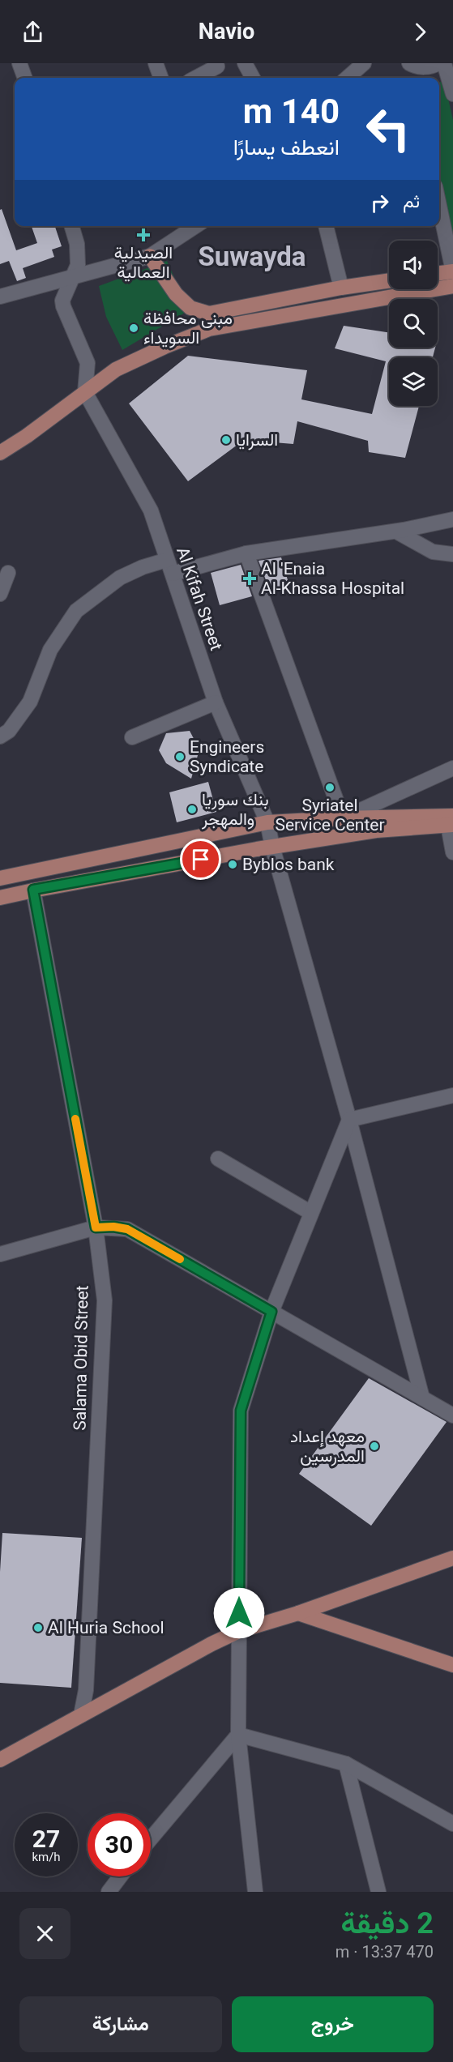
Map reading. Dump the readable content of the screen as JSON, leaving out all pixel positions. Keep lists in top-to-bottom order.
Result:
{
  "streets": {
    "street": ["Al Kifah Street", "Salama Obid Street"]
  },
  "districts": ["Suwayda"],
  "places": {
    "health": ["الصيدلية العمالية", "Al 'Enaia Al-Khassa Hospital"],
    "other": [
      "مبنى محافظة السويداء",
      "السرايا",
      "Engineers Syndicate",
      "Syriatel Service Center",
      "بنك سوريا والمهجر",
      "Byblos bank",
      "معهد إعداد المدرسين",
      "Al Huria School"
    ]
  },
  "page": {
    "header": "Navio",
    "turn": ["140 m", "انعطف يسارًا"],
    "then": "ثم",
    "speed": "27 km/h",
    "limit": "30",
    "heading": ["2 دقيقة", "470 m · 13:37"],
    "buttons": ["خروج", "مشاركة"]
  }
}
